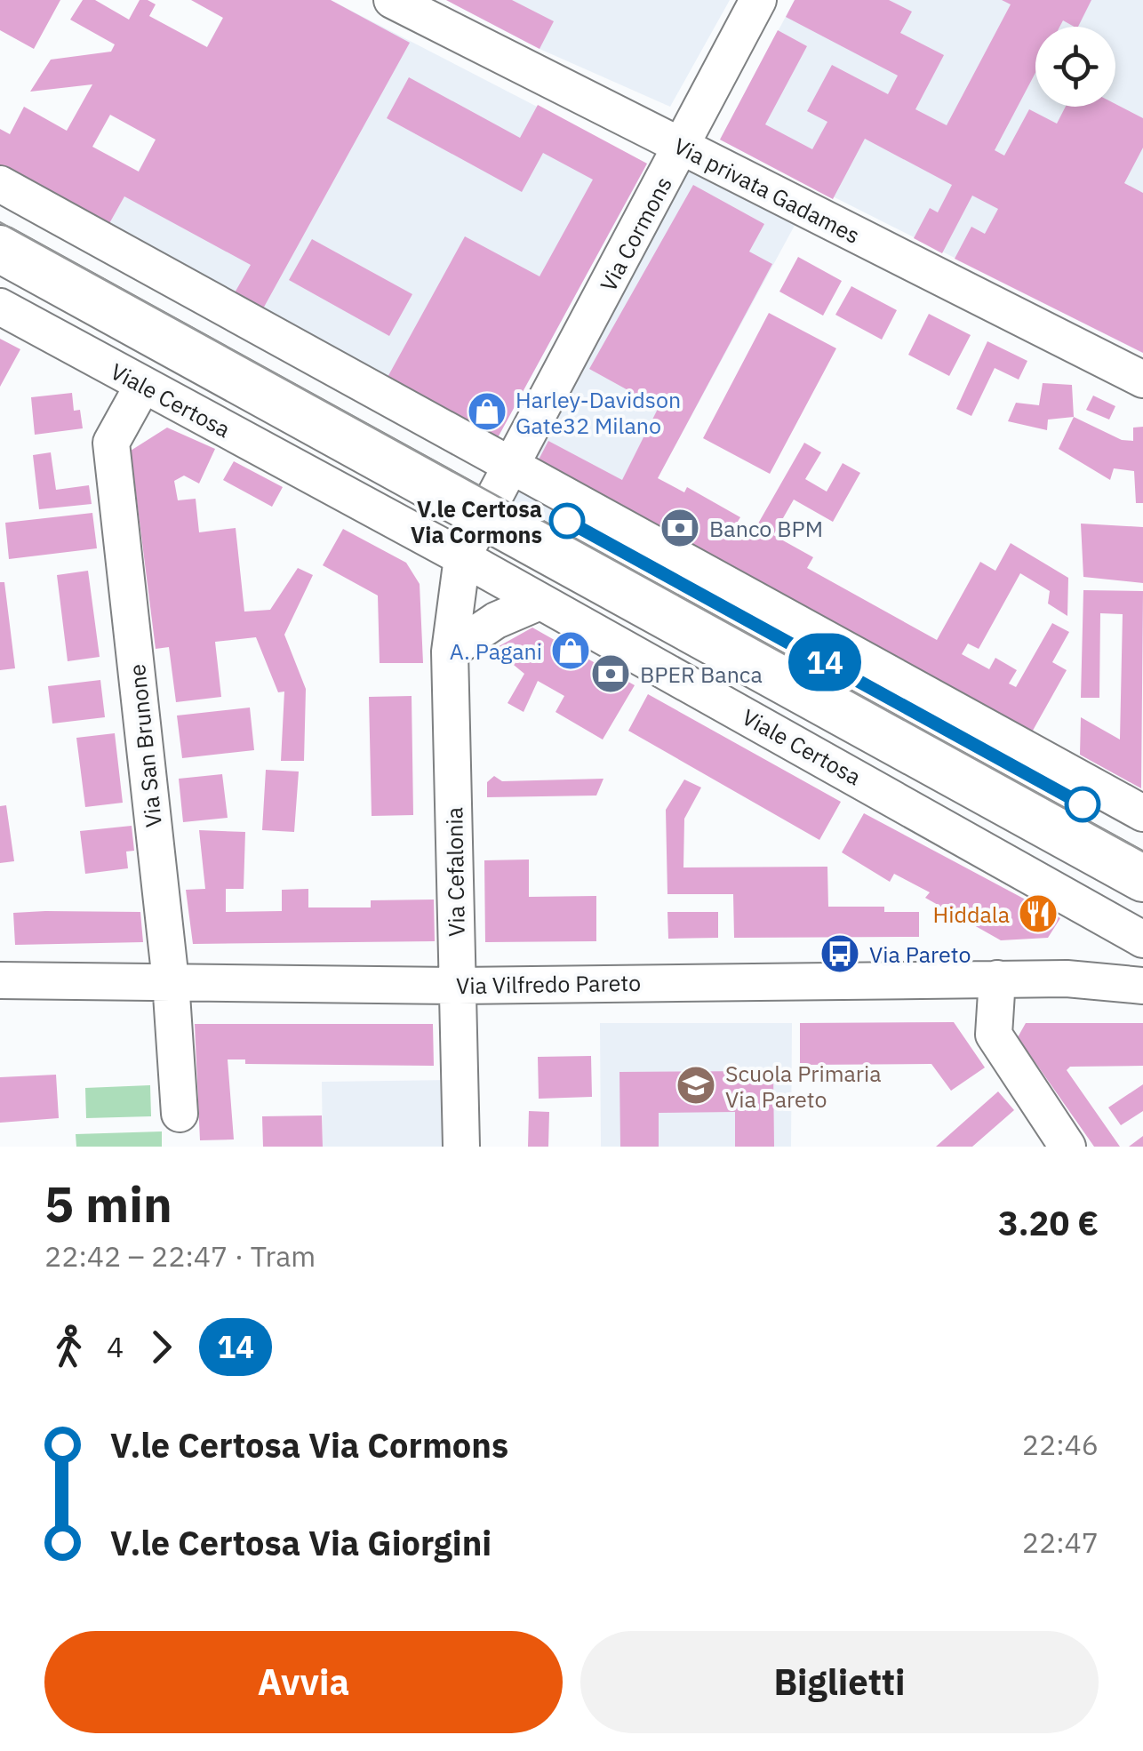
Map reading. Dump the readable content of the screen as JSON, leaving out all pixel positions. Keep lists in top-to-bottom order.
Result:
{
  "streets": {
    "street": [
      "Via privata Gadames",
      "Via Cormons",
      "Viale Certosa",
      "Via San Brunone",
      "Via Cefalonia",
      "Via Vilfredo Pareto"
    ]
  },
  "crossings": [
    ["Via privata Gadames", "Via Cormons"],
    ["Viale Certosa", "Via San Brunone"],
    ["Viale Certosa", "Via Cefalonia"],
    ["Viale Certosa", "Via Vilfredo Pareto"],
    ["Via San Brunone", "Via Vilfredo Pareto"],
    ["Via Cefalonia", "Via Vilfredo Pareto"]
  ],
  "places": {
    "shop": ["Harley-Davidson Gate32 Milano", "A. Pagani"],
    "other": ["V.le Certosa Via Cormons"],
    "bank": ["Banco BPM", "BPER Banca"],
    "restaurant": ["Hiddala"],
    "bus stop": ["Via Pareto"],
    "school or university": ["Scuola Primaria Via Pareto"]
  },
  "lines": ["tram line 14"],
  "page": {
    "on_map": "14",
    "heading": ["5 min", "22:42 – 22:47 · Tram", "3.20 €"],
    "legs": ["4", "14"],
    "list": [
      {
        "name": "V.le Certosa Via Cormons",
        "value": "22:46"
      },
      {
        "name": "V.le Certosa Via Giorgini",
        "value": "22:47"
      }
    ],
    "buttons": ["Avvia", "Biglietti"]
  }
}
